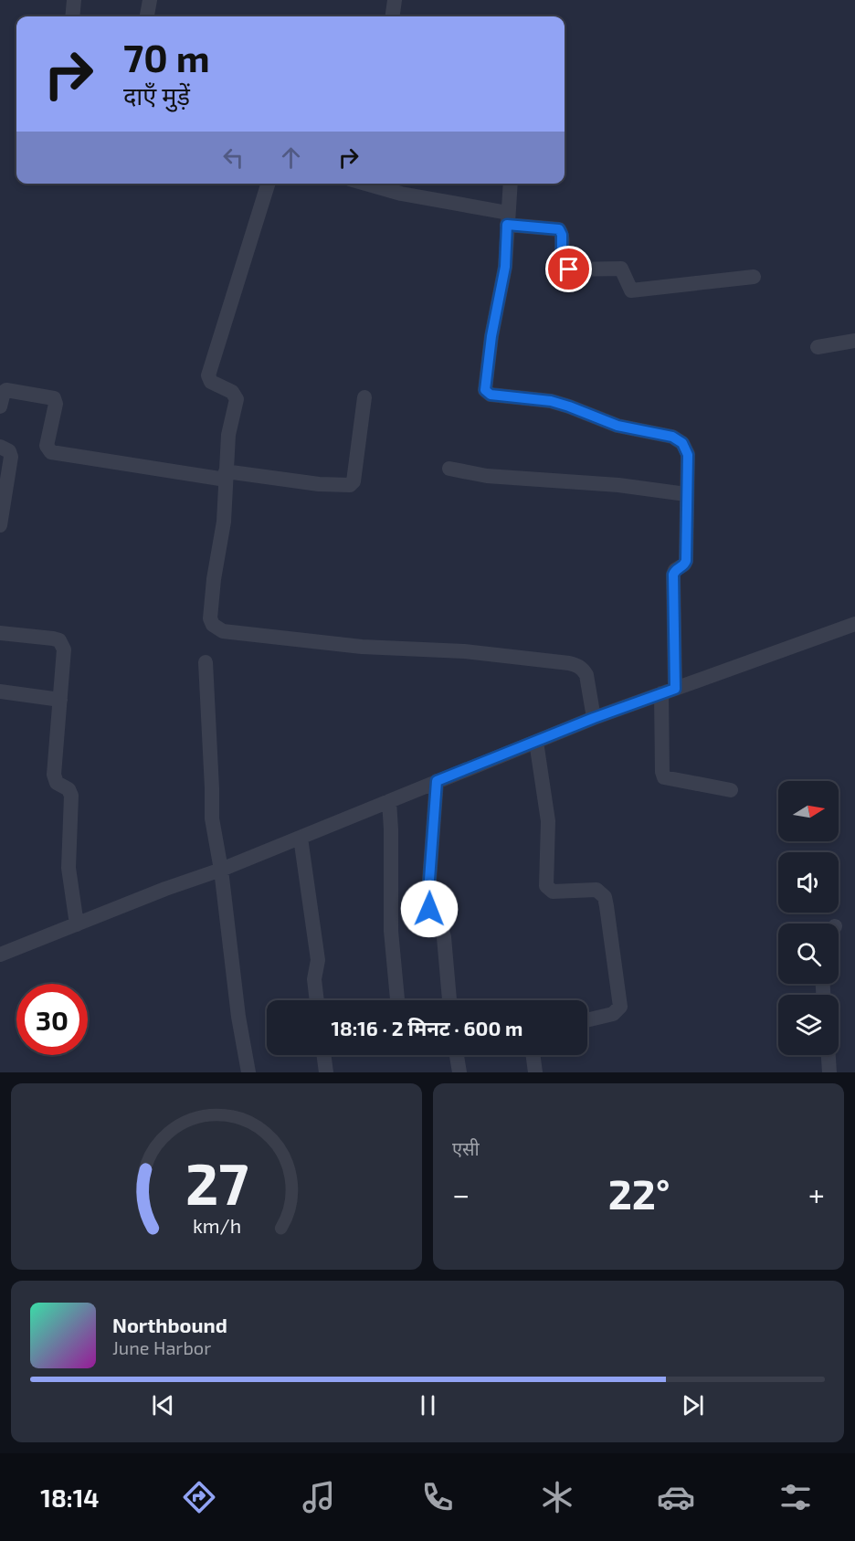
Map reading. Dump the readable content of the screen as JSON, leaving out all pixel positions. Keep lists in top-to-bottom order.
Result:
{
  "north": "right",
  "page": {
    "turn": ["70 m", "दाएँ मुड़ें"],
    "limit": "30",
    "trip": "18:16 · 2 मिनट · 600 m",
    "tile": "एसी",
    "heat": ["−", "22°", "+"],
    "song": ["Northbound", "June Harbor"],
    "tabs": "18:14",
    "gauge": ["27", "km/h"]
  }
}
